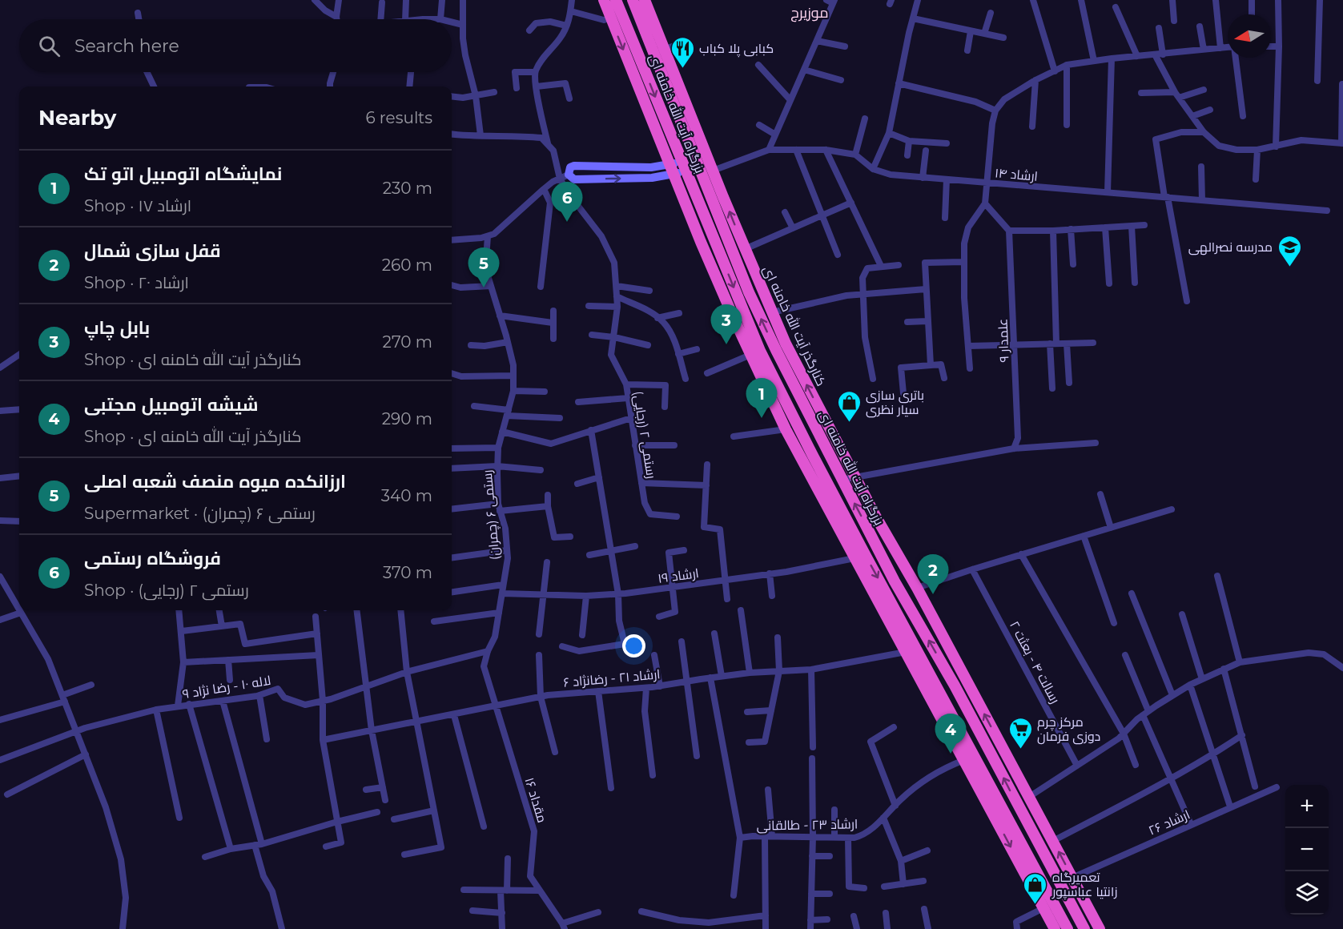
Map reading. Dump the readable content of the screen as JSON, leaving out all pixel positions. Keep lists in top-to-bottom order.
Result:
{
  "streets": {
    "highway": ["بزرگراه آیت الله خامنه ای", "کنارگذر آیت الله خامنه ای"],
    "street": [
      "ارشاد ۱۴",
      "علمدار ۹",
      "رستمی ۲ (رجایی)",
      "رستمی ۶ (چمران)",
      "ارشاد ۱۹",
      "رسالت ۴ - بعثت ۲",
      "ارشاد ۲۱ - رضانژاد ۶",
      "لاله ۱۰ - رضا نژاد ۹",
      "مقداد ۱۶",
      "ارشاد ۲۶",
      "ارشاد ۲۳ - طالقانی"
    ]
  },
  "crossings": [
    ["بزرگراه آیت الله خامنه ای", "کنارگذر آیت الله خامنه ای"],
    ["بزرگراه آیت الله خامنه ای", "ارشاد ۲۱ - رضانژاد ۶"],
    ["کنارگذر آیت الله خامنه ای", "ارشاد ۲۶"],
    ["رستمی ۶ (چمران)", "ارشاد ۱۹"],
    ["رستمی ۶ (چمران)", "ارشاد ۲۱ - رضانژاد ۶"],
    ["رستمی ۶ (چمران)", "لاله ۱۰ - رضا نژاد ۹"],
    ["رستمی ۶ (چمران)", "مقداد ۱۶"],
    ["ارشاد ۲۱ - رضانژاد ۶", "مقداد ۱۶"]
  ],
  "districts": ["موزیرج"],
  "places": {
    "restaurant": ["کبابی پلا کباب"],
    "school or university": ["مدرسه نصرالهی"],
    "shop": ["باتری سازی سیار نظری", "تعمیرگاه زانتیا عباسپور"],
    "supermarket": ["مرکز چرم دوزی فرمان"]
  },
  "north": "left",
  "page": {
    "search": "Search here",
    "heading": ["Nearby", "6 results"],
    "list": [
      {
        "mark": "1",
        "name": "نمایشگاه اتومبیل اتو تک",
        "note": "Shop · ارشاد ۱۷",
        "value": "230 m"
      },
      {
        "mark": "2",
        "name": "قفل سازی شمال",
        "note": "Shop · ارشاد ۲۰",
        "value": "260 m"
      },
      {
        "mark": "3",
        "name": "بابل چاپ",
        "note": "Shop · کنارگذر آیت الله خامنه ای",
        "value": "270 m"
      },
      {
        "mark": "4",
        "name": "شیشه اتومبیل مجتبی",
        "note": "Shop · کنارگذر آیت الله خامنه ای",
        "value": "290 m"
      },
      {
        "mark": "5",
        "name": "ارزانکده میوه منصف شعبه اصلی",
        "note": "Supermarket · رستمی ۶ (چمران)",
        "value": "340 m"
      },
      {
        "mark": "6",
        "name": "فروشگاه رستمی",
        "note": "Shop · رستمی ۲ (رجایی)",
        "value": "370 m"
      }
    ],
    "pins": [
      "6",
      "5",
      "3",
      "1",
      "2",
      "4"
    ],
    "map_buttons": ["+", "−"]
  }
}
